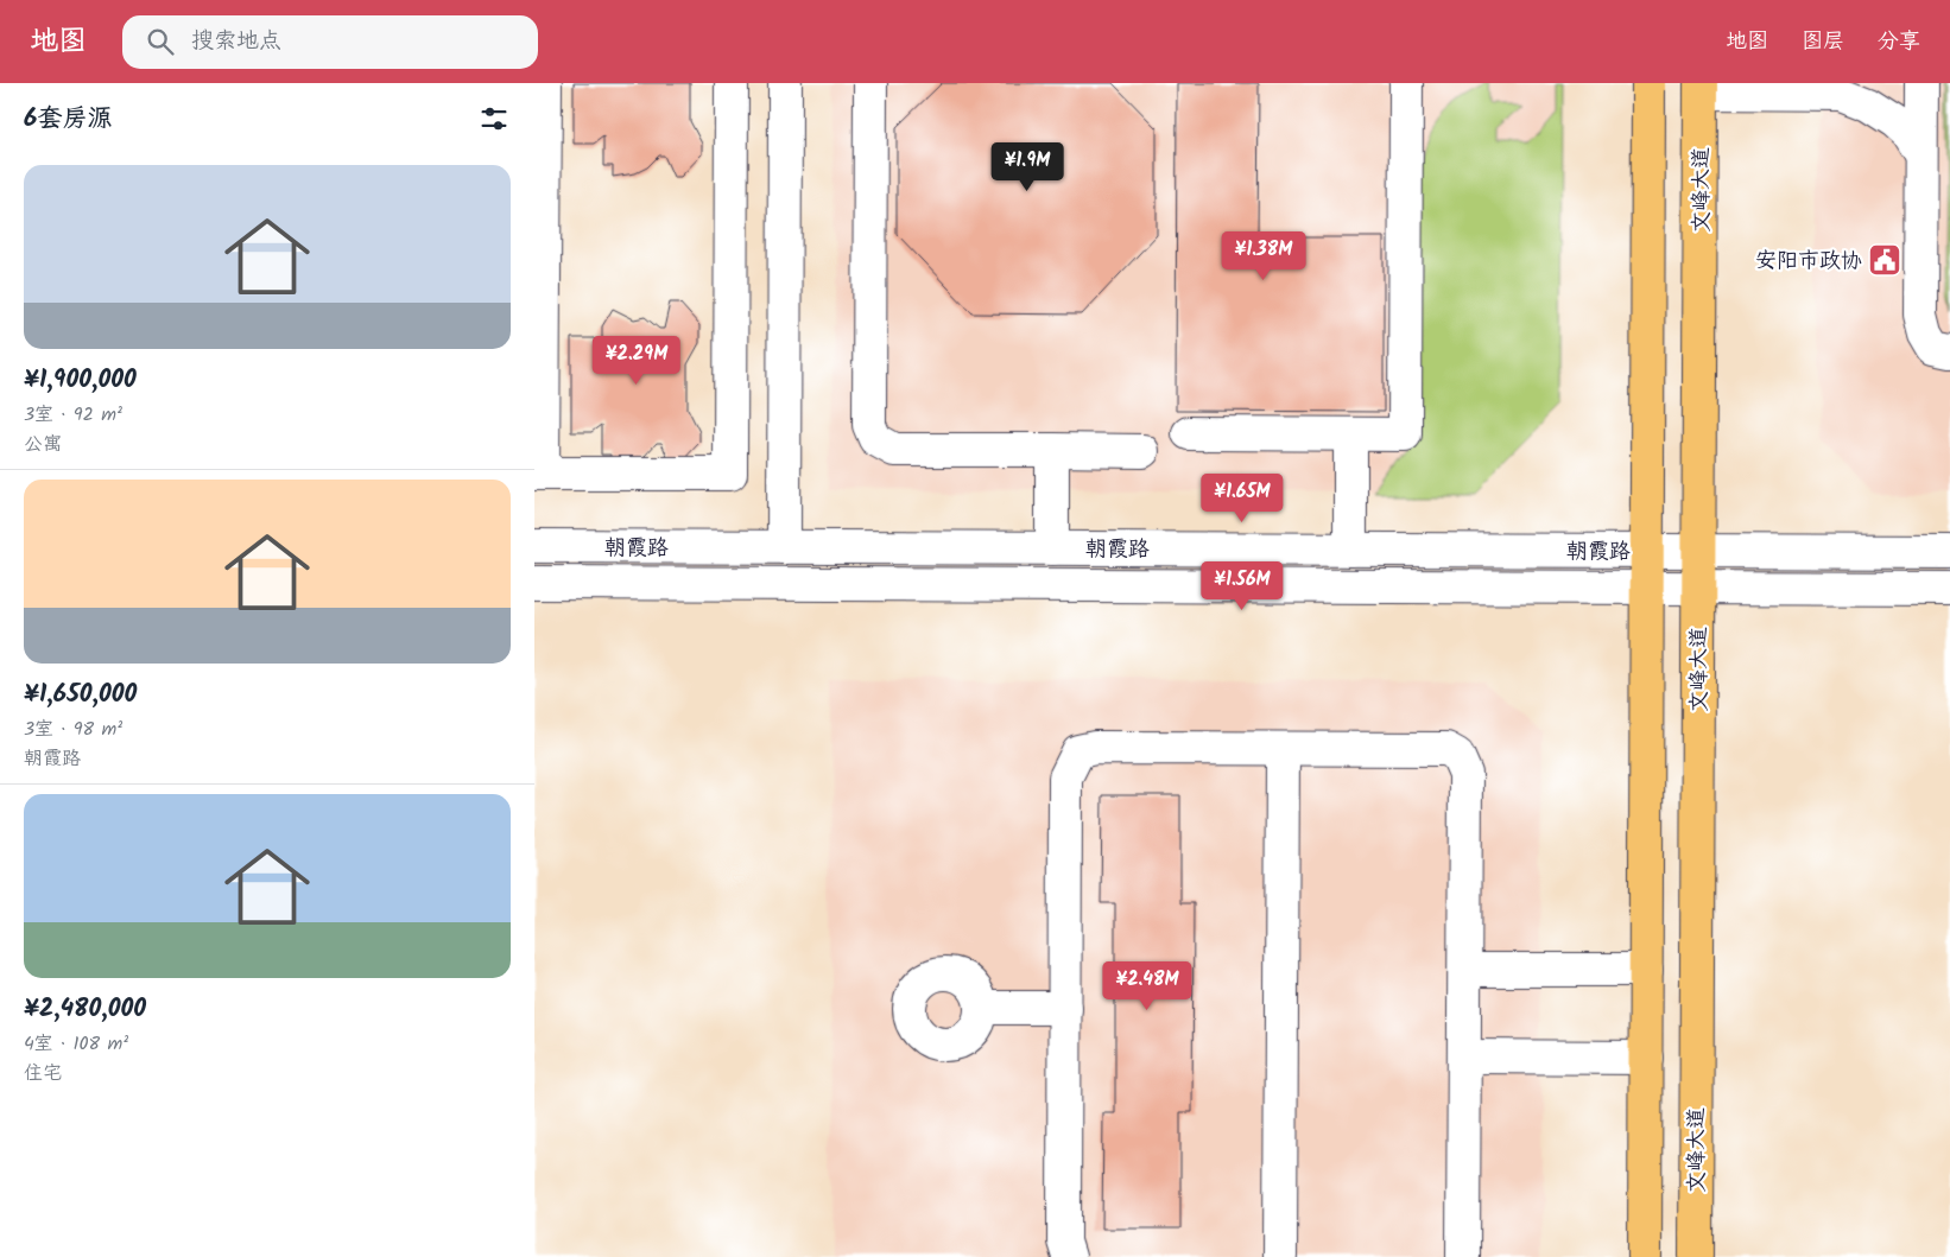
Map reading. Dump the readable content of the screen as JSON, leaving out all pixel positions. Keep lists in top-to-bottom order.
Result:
{
  "streets": {
    "main road": ["文峰大道"],
    "street": ["朝霞路"]
  },
  "crossings": [
    ["文峰大道", "朝霞路"]
  ],
  "places": {
    "public building": ["安阳市政协"]
  },
  "page": {
    "header": "地图",
    "search": "搜索地点",
    "nav": ["地图", "图层", "分享"],
    "heading": "6套房源",
    "price": [
      "¥1.9M",
      "¥1.38M",
      "¥2.29M",
      "¥1.65M",
      "¥1.56M",
      "¥2.48M"
    ],
    "list": [
      {
        "name": "¥1,900,000",
        "note": "3室 · 92 m² · 公寓"
      },
      {
        "name": "¥1,650,000",
        "note": "3室 · 98 m² · 朝霞路"
      },
      {
        "name": "¥2,480,000",
        "note": "4室 · 108 m² · 住宅"
      }
    ]
  }
}
